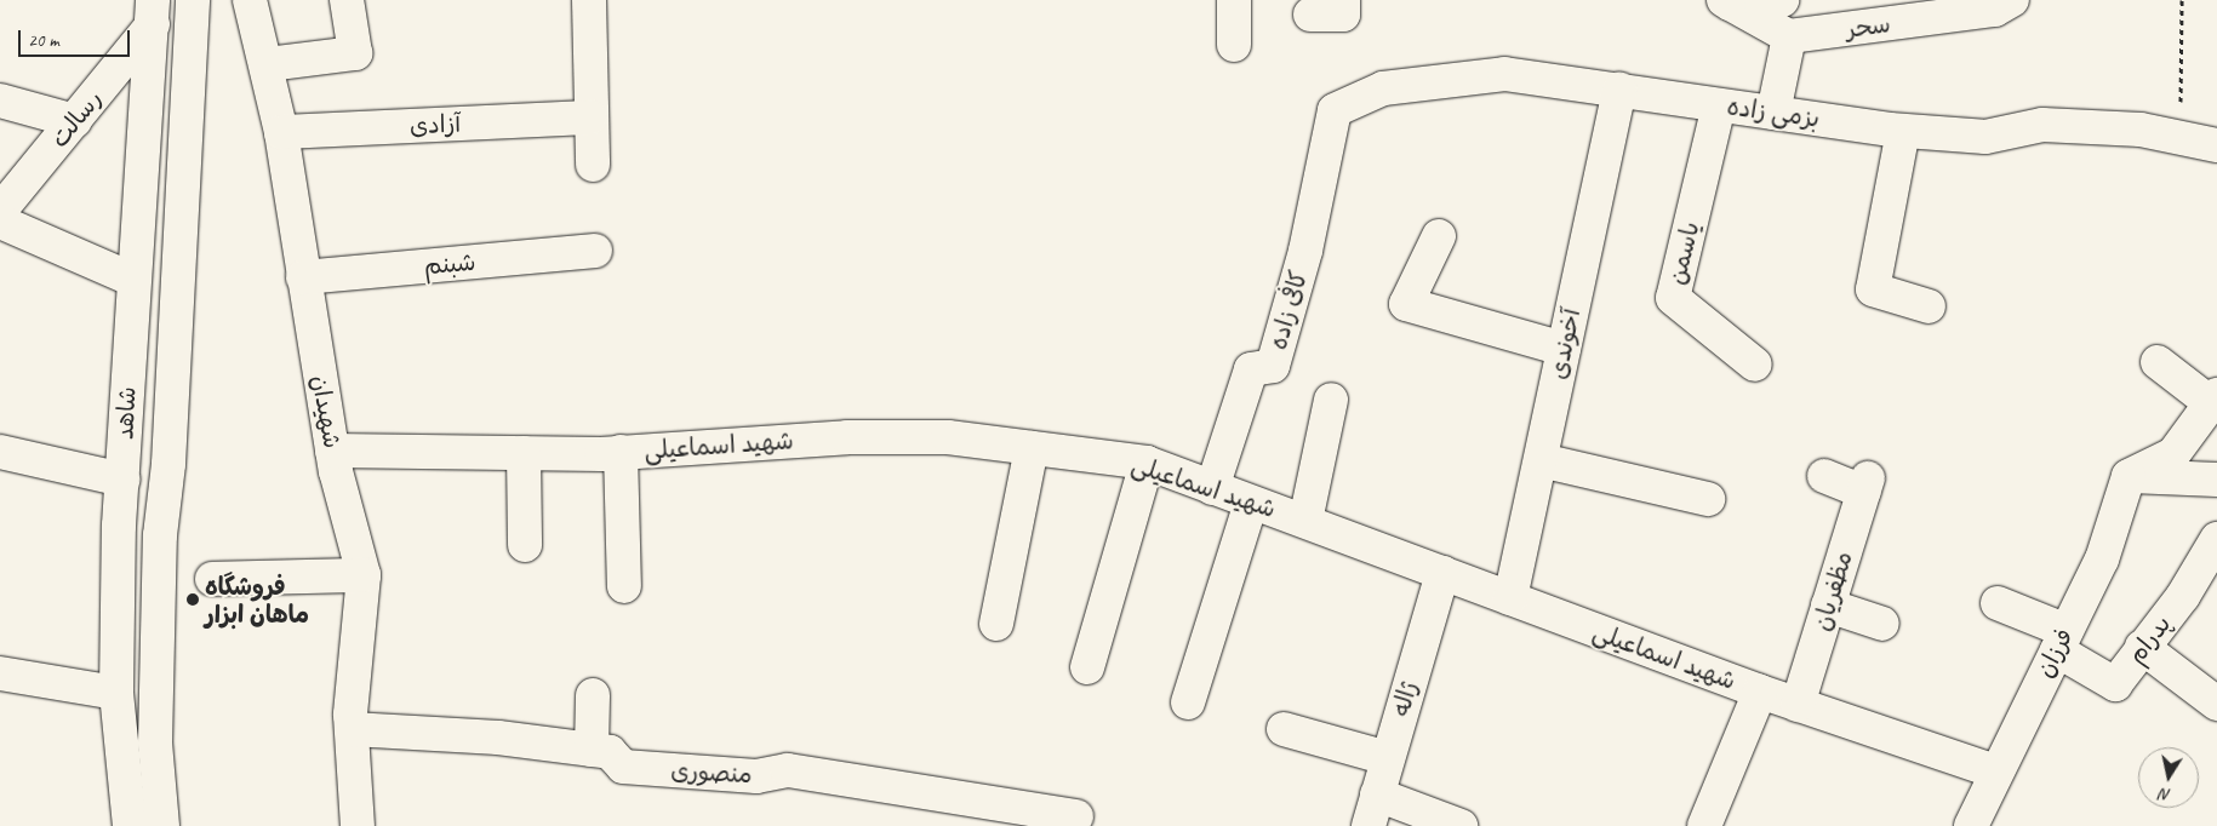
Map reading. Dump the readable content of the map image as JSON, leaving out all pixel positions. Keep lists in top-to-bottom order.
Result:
{
  "streets": {
    "street": [
      "سحر",
      "بزمی زاده",
      "رسالت",
      "آزادی",
      "یاسمن",
      "شبنم",
      "کافی زاده",
      "آخوندی",
      "شهیدان",
      "شاهد",
      "شهید اسماعیلی",
      "مظفریان",
      "پدرام",
      "فرزان",
      "ژاله",
      "منصوری"
    ]
  },
  "crossings": [
    ["بزمی زاده", "یاسمن"],
    ["بزمی زاده", "کافی زاده"],
    ["بزمی زاده", "آخوندی"],
    ["رسالت", "شاهد"],
    ["آزادی", "شهیدان"],
    ["شبنم", "شهیدان"],
    ["کافی زاده", "شهید اسماعیلی"],
    ["آخوندی", "شهید اسماعیلی"],
    ["شهیدان", "شهید اسماعیلی"],
    ["شهیدان", "منصوری"],
    ["شهید اسماعیلی", "مظفریان"],
    ["شهید اسماعیلی", "فرزان"],
    ["شهید اسماعیلی", "ژاله"],
    ["پدرام", "فرزان"]
  ],
  "places": ["فروشگاه ماهان ابزار"],
  "scale_bar": "20 m",
  "north": "bottom"
}
